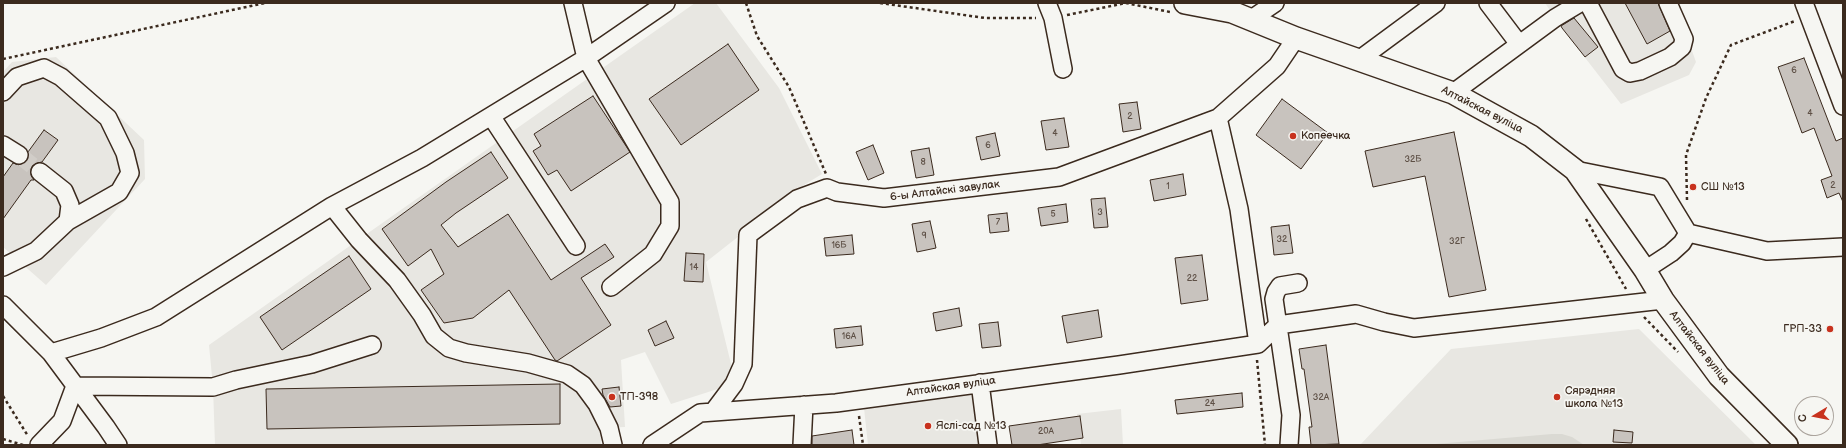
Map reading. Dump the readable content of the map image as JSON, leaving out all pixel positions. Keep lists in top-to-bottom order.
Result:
{
  "streets": {
    "main road": ["Алтайская вуліца"],
    "street": ["6-ы Алтайскі завулак"]
  },
  "crossings": [
    ["Алтайская вуліца", "6-ы Алтайскі завулак"]
  ],
  "places": [
    "Копеечка",
    "СШ №13",
    "ГРП-33",
    "ТП-398",
    "Сярэдняя школа №13",
    "Яслі-сад №13"
  ],
  "house_numbers": [
    "6",
    "4",
    "2",
    "4",
    "6",
    "32Б",
    "8",
    "2",
    "1",
    "3",
    "5",
    "7",
    "9",
    "32",
    "32Г",
    "16Б",
    "14",
    "22",
    "16А",
    "32А",
    "24",
    "20А"
  ],
  "north": "left"
}
